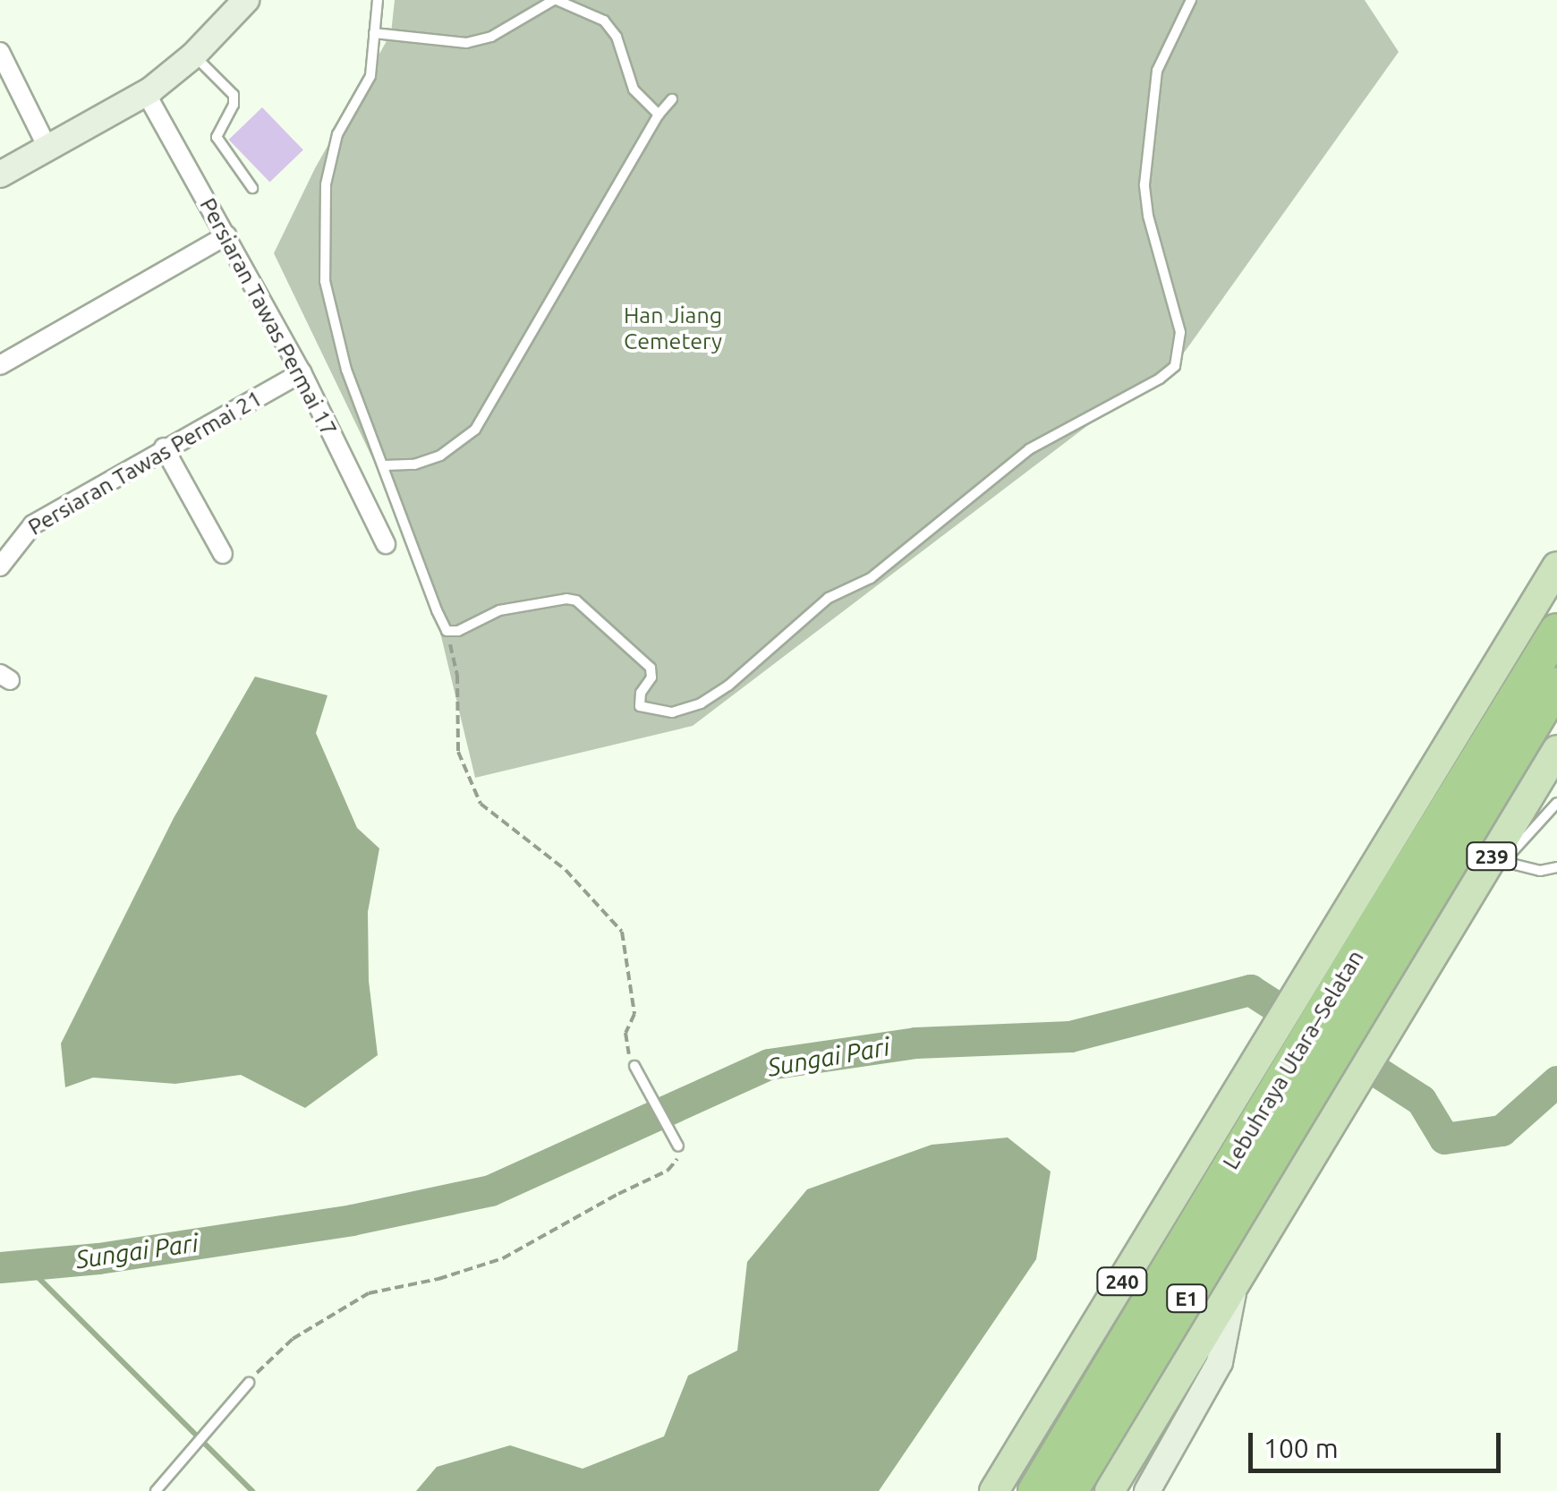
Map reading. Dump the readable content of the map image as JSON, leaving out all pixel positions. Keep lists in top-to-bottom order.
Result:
{
  "streets": {
    "highway": ["Lebuhraya Utara–Selatan", "E1"],
    "main road": ["239", "240"],
    "street": ["Persiaran Tawas Permai 17", "Persiaran Tawas Permai 21"]
  },
  "crossings": [
    ["Persiaran Tawas Permai 17", "Persiaran Tawas Permai 21"],
    ["239", "Lebuhraya Utara–Selatan"],
    ["239", "240"],
    ["Lebuhraya Utara–Selatan", "240"]
  ],
  "water": ["Sungai Pari"],
  "parks": ["Han Jiang Cemetery"],
  "scale_bar": "100 m"
}
